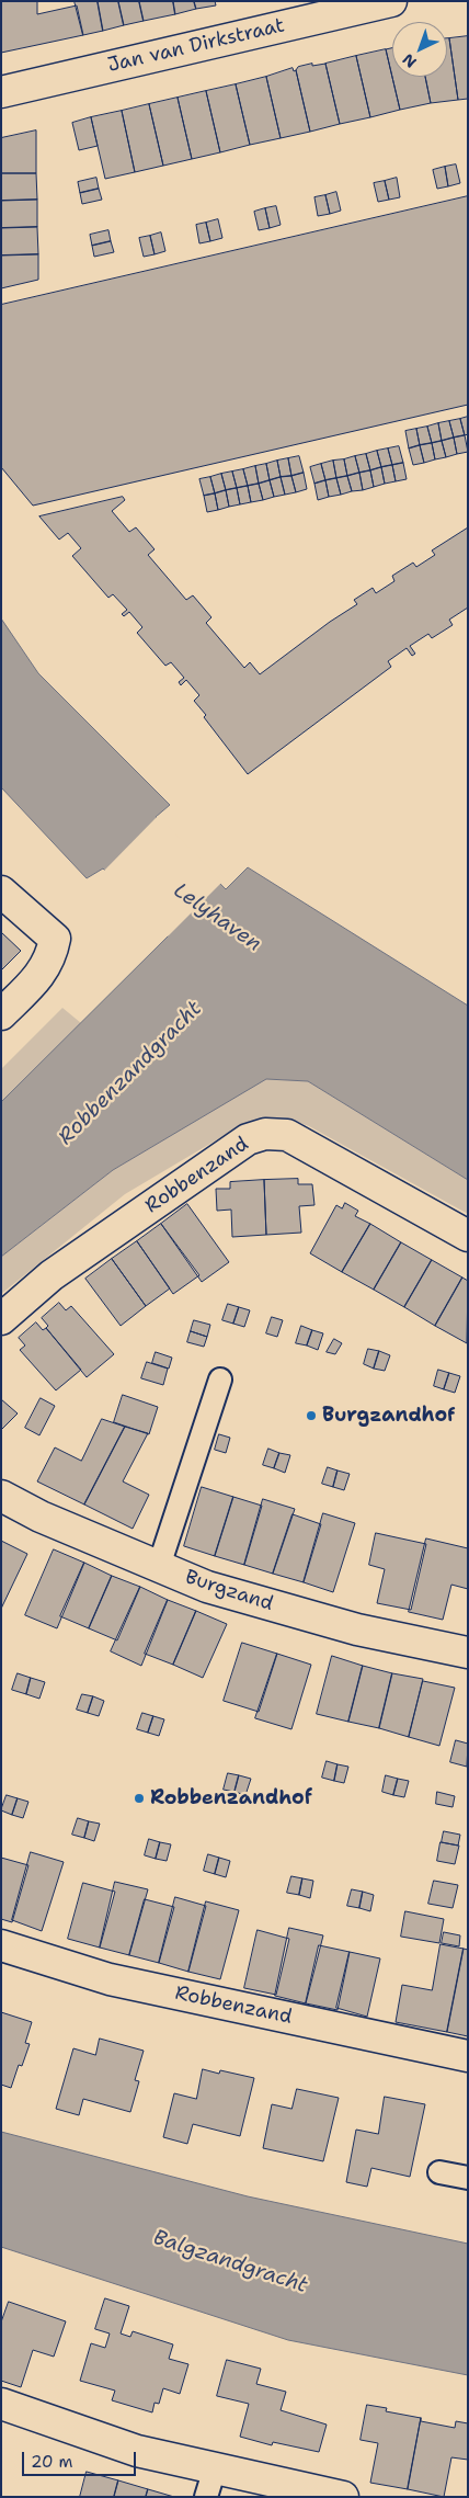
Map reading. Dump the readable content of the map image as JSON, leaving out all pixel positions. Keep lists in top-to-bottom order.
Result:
{
  "streets": {
    "street": ["Jan van Dirkstraat", "Robbenzand", "Burgzand"]
  },
  "water": ["Lelyhaven", "Robbenzandgracht", "Balgzandgracht"],
  "places": ["Burgzandhof", "Robbenzandhof"],
  "scale_bar": "20 m",
  "north": "bottom left"
}
